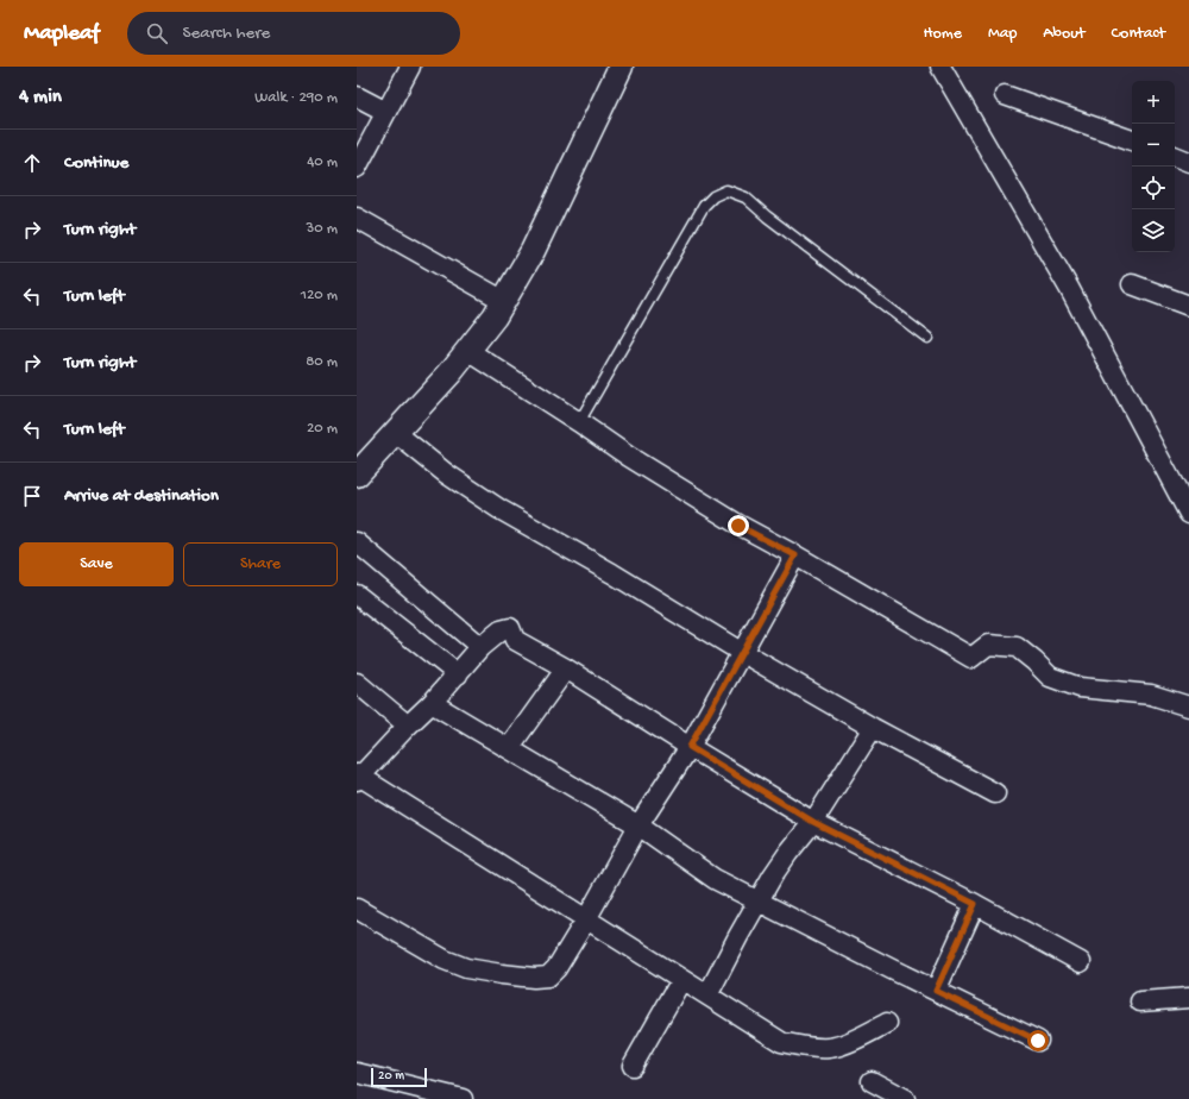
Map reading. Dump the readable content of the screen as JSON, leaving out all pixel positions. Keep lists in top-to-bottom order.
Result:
{
  "scale_bar": "20 m",
  "page": {
    "header": "Mapleaf",
    "search": "Search here",
    "nav": [
      "Home",
      "Map",
      "About",
      "Contact"
    ],
    "heading": ["4 min", "Walk · 290 m"],
    "map_buttons": ["+", "−"],
    "list": [
      ["Continue", "40 m"],
      ["Turn right", "30 m"],
      ["Turn left", "120 m"],
      ["Turn right", "80 m"],
      ["Turn left", "20 m"],
      "Arrive at destination"
    ],
    "buttons": ["Save", "Share"],
    "scale": "20 m"
  }
}
